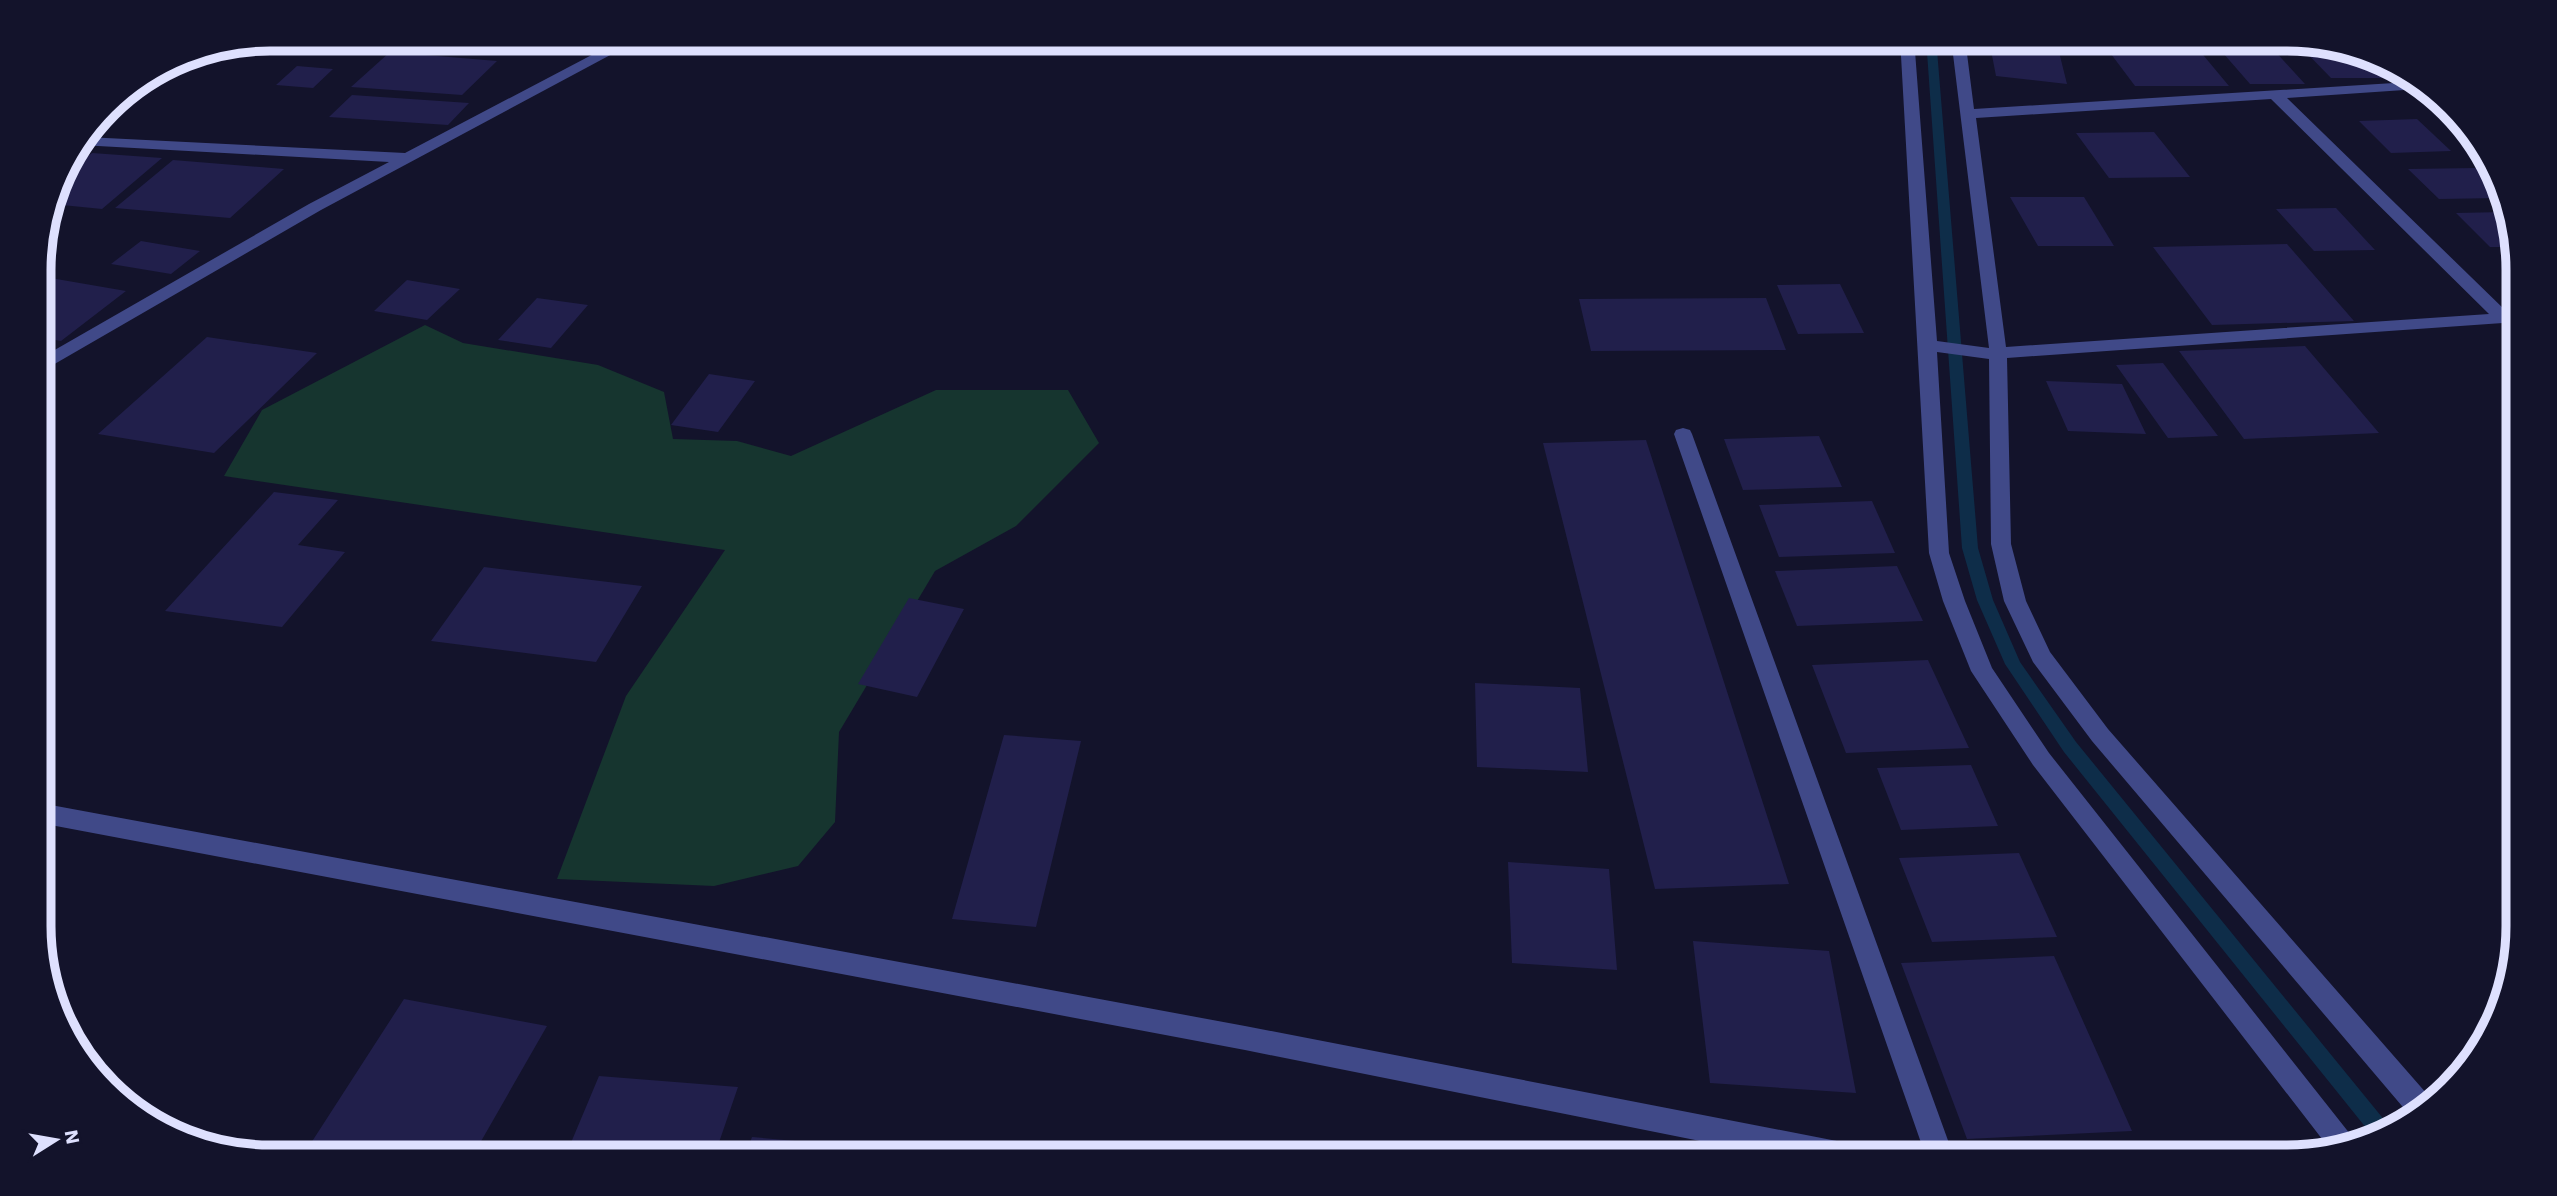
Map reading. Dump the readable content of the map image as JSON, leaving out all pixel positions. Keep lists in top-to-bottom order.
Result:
{
  "north": "right"
}
